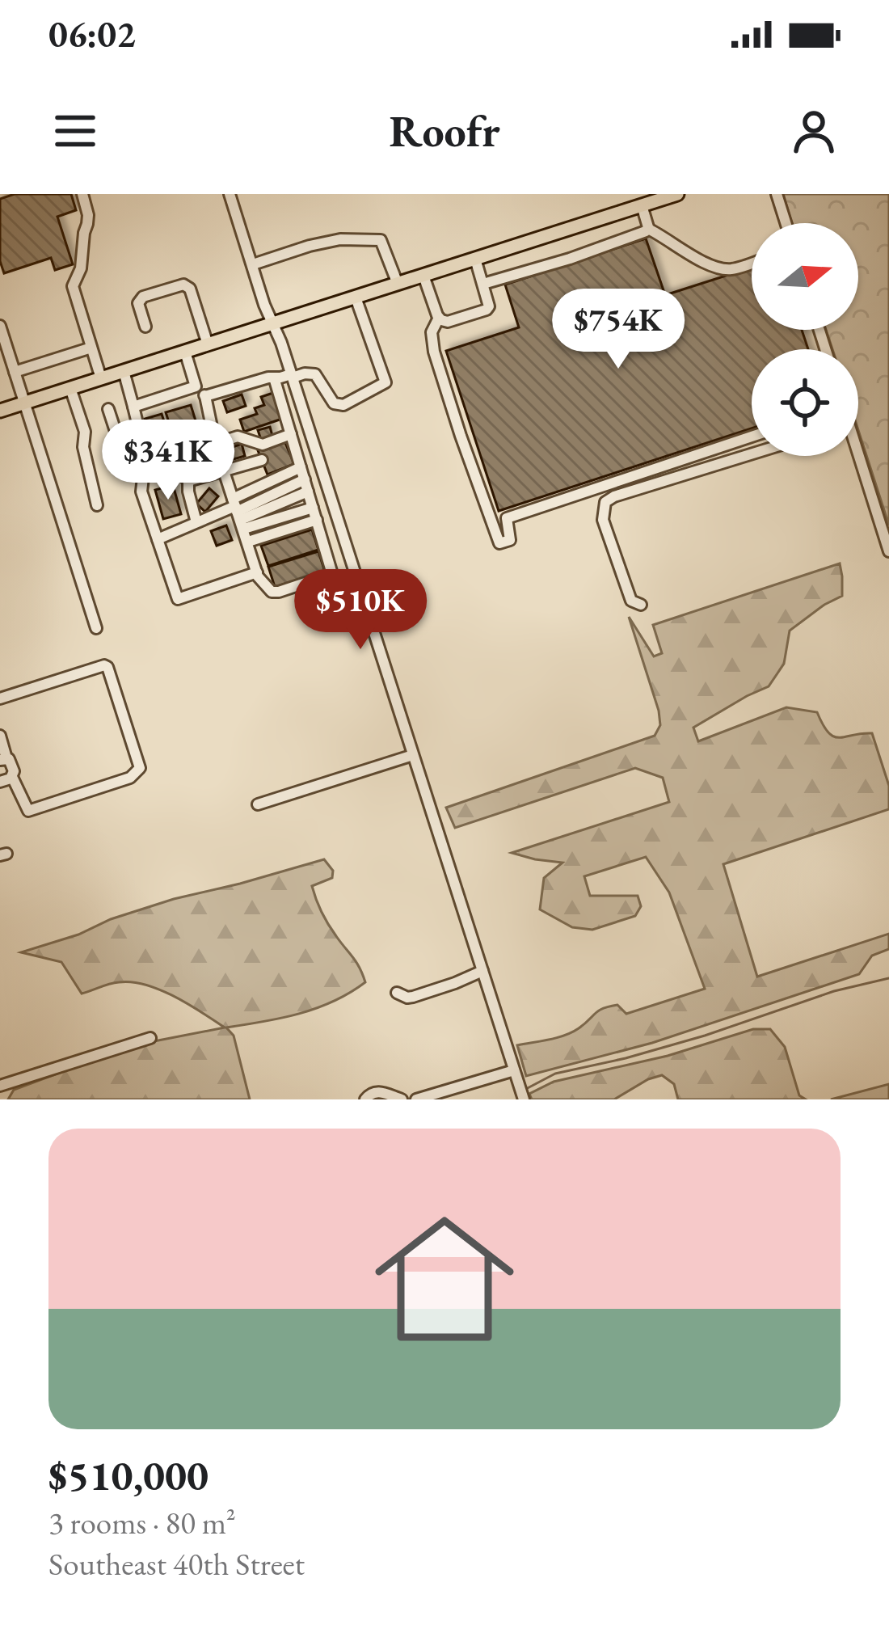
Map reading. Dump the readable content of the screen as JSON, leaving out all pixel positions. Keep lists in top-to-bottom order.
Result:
{
  "north": "right",
  "page": {
    "status": "06:02",
    "header": "Roofr",
    "price": ["$754K", "$341K", "$510K"],
    "list": [
      {
        "name": "$510,000",
        "note": "3 rooms · 80 m² · Southeast 40th Street"
      }
    ]
  }
}
